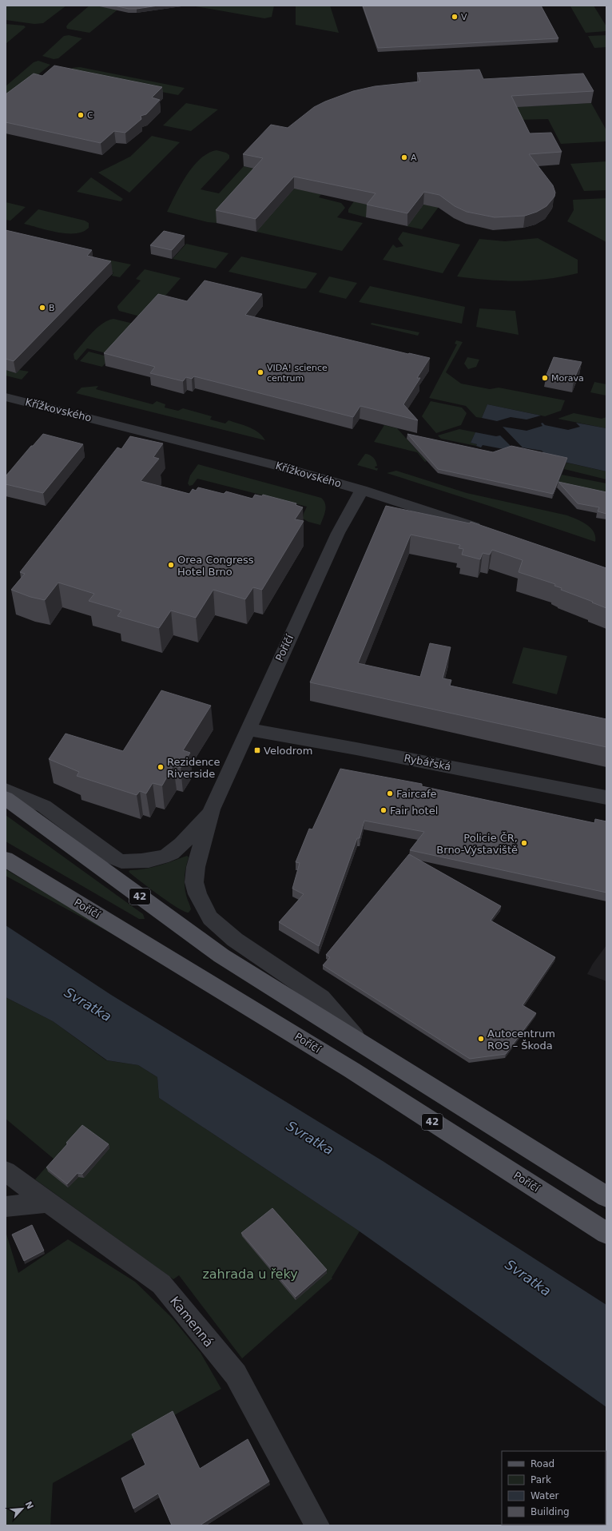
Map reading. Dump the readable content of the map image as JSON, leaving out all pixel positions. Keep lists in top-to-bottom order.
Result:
{
  "streets": {
    "main road": ["Poříčí", "42"],
    "street": ["Křížkovského", "Rybářská", "Kamenná"]
  },
  "crossings": [
    ["Křížkovského", "Poříčí"],
    ["Poříčí", "Rybářská"]
  ],
  "water": ["Svratka"],
  "parks": ["zahrada u řeky"],
  "places": {
    "other": [
      "V",
      "C",
      "A",
      "B",
      "VIDA! science centrum",
      "Morava",
      "Orea Congress Hotel Brno",
      "Rezidence Riverside",
      "Faircafe",
      "Fair hotel",
      "Policie ČR, Brno-Výstaviště",
      "Autocentrum ROS – Škoda"
    ],
    "transit": ["Velodrom"]
  },
  "legend": [
    "Road",
    "Park",
    "Water",
    "Building"
  ],
  "north": "top right"
}
